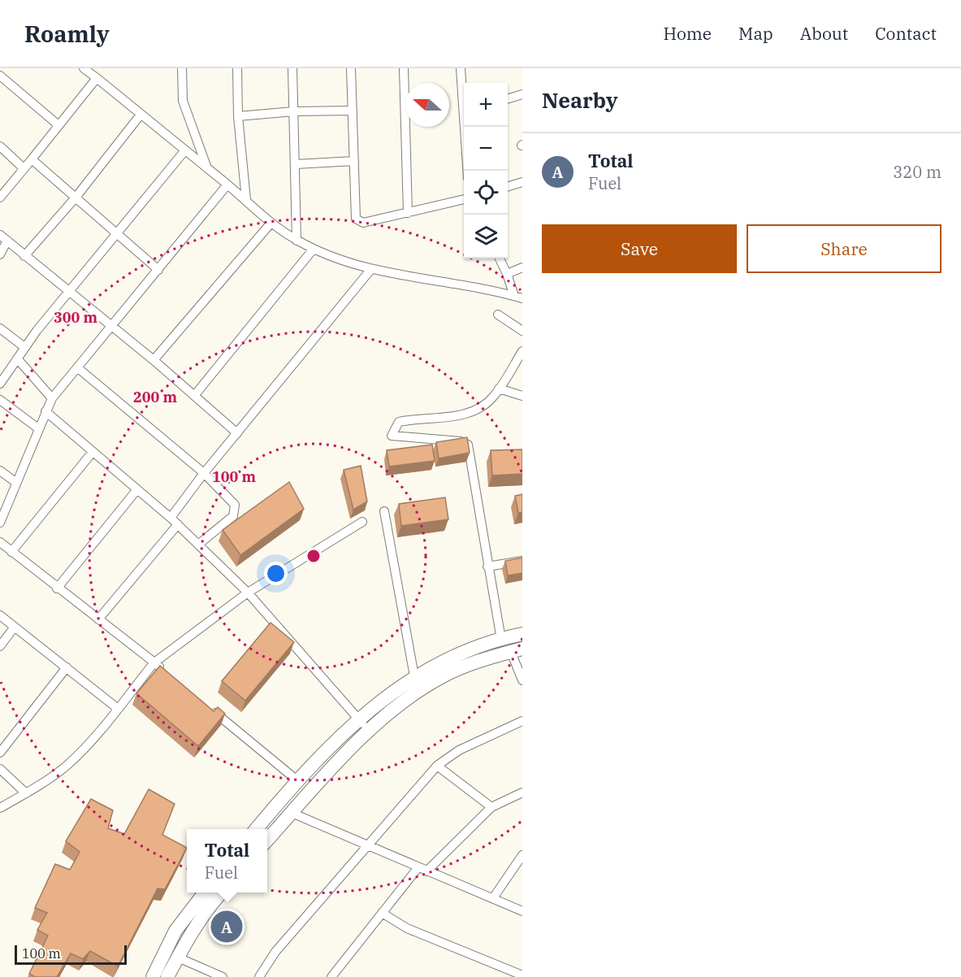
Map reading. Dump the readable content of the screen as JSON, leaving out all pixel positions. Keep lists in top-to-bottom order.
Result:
{
  "scale_bar": "100 m",
  "north": "left",
  "page": {
    "header": "Roamly",
    "nav": [
      "Home",
      "Map",
      "About",
      "Contact"
    ],
    "heading": "Nearby",
    "map_buttons": ["+", "−"],
    "list": [
      {
        "mark": "A",
        "name": "Total",
        "note": "Fuel",
        "value": "320 m"
      }
    ],
    "buttons": ["Save", "Share"],
    "popup": ["Total", "Fuel"],
    "pins": "A",
    "scale": "100 m"
  },
  "rings": ["300 m", "200 m", "100 m"]
}
